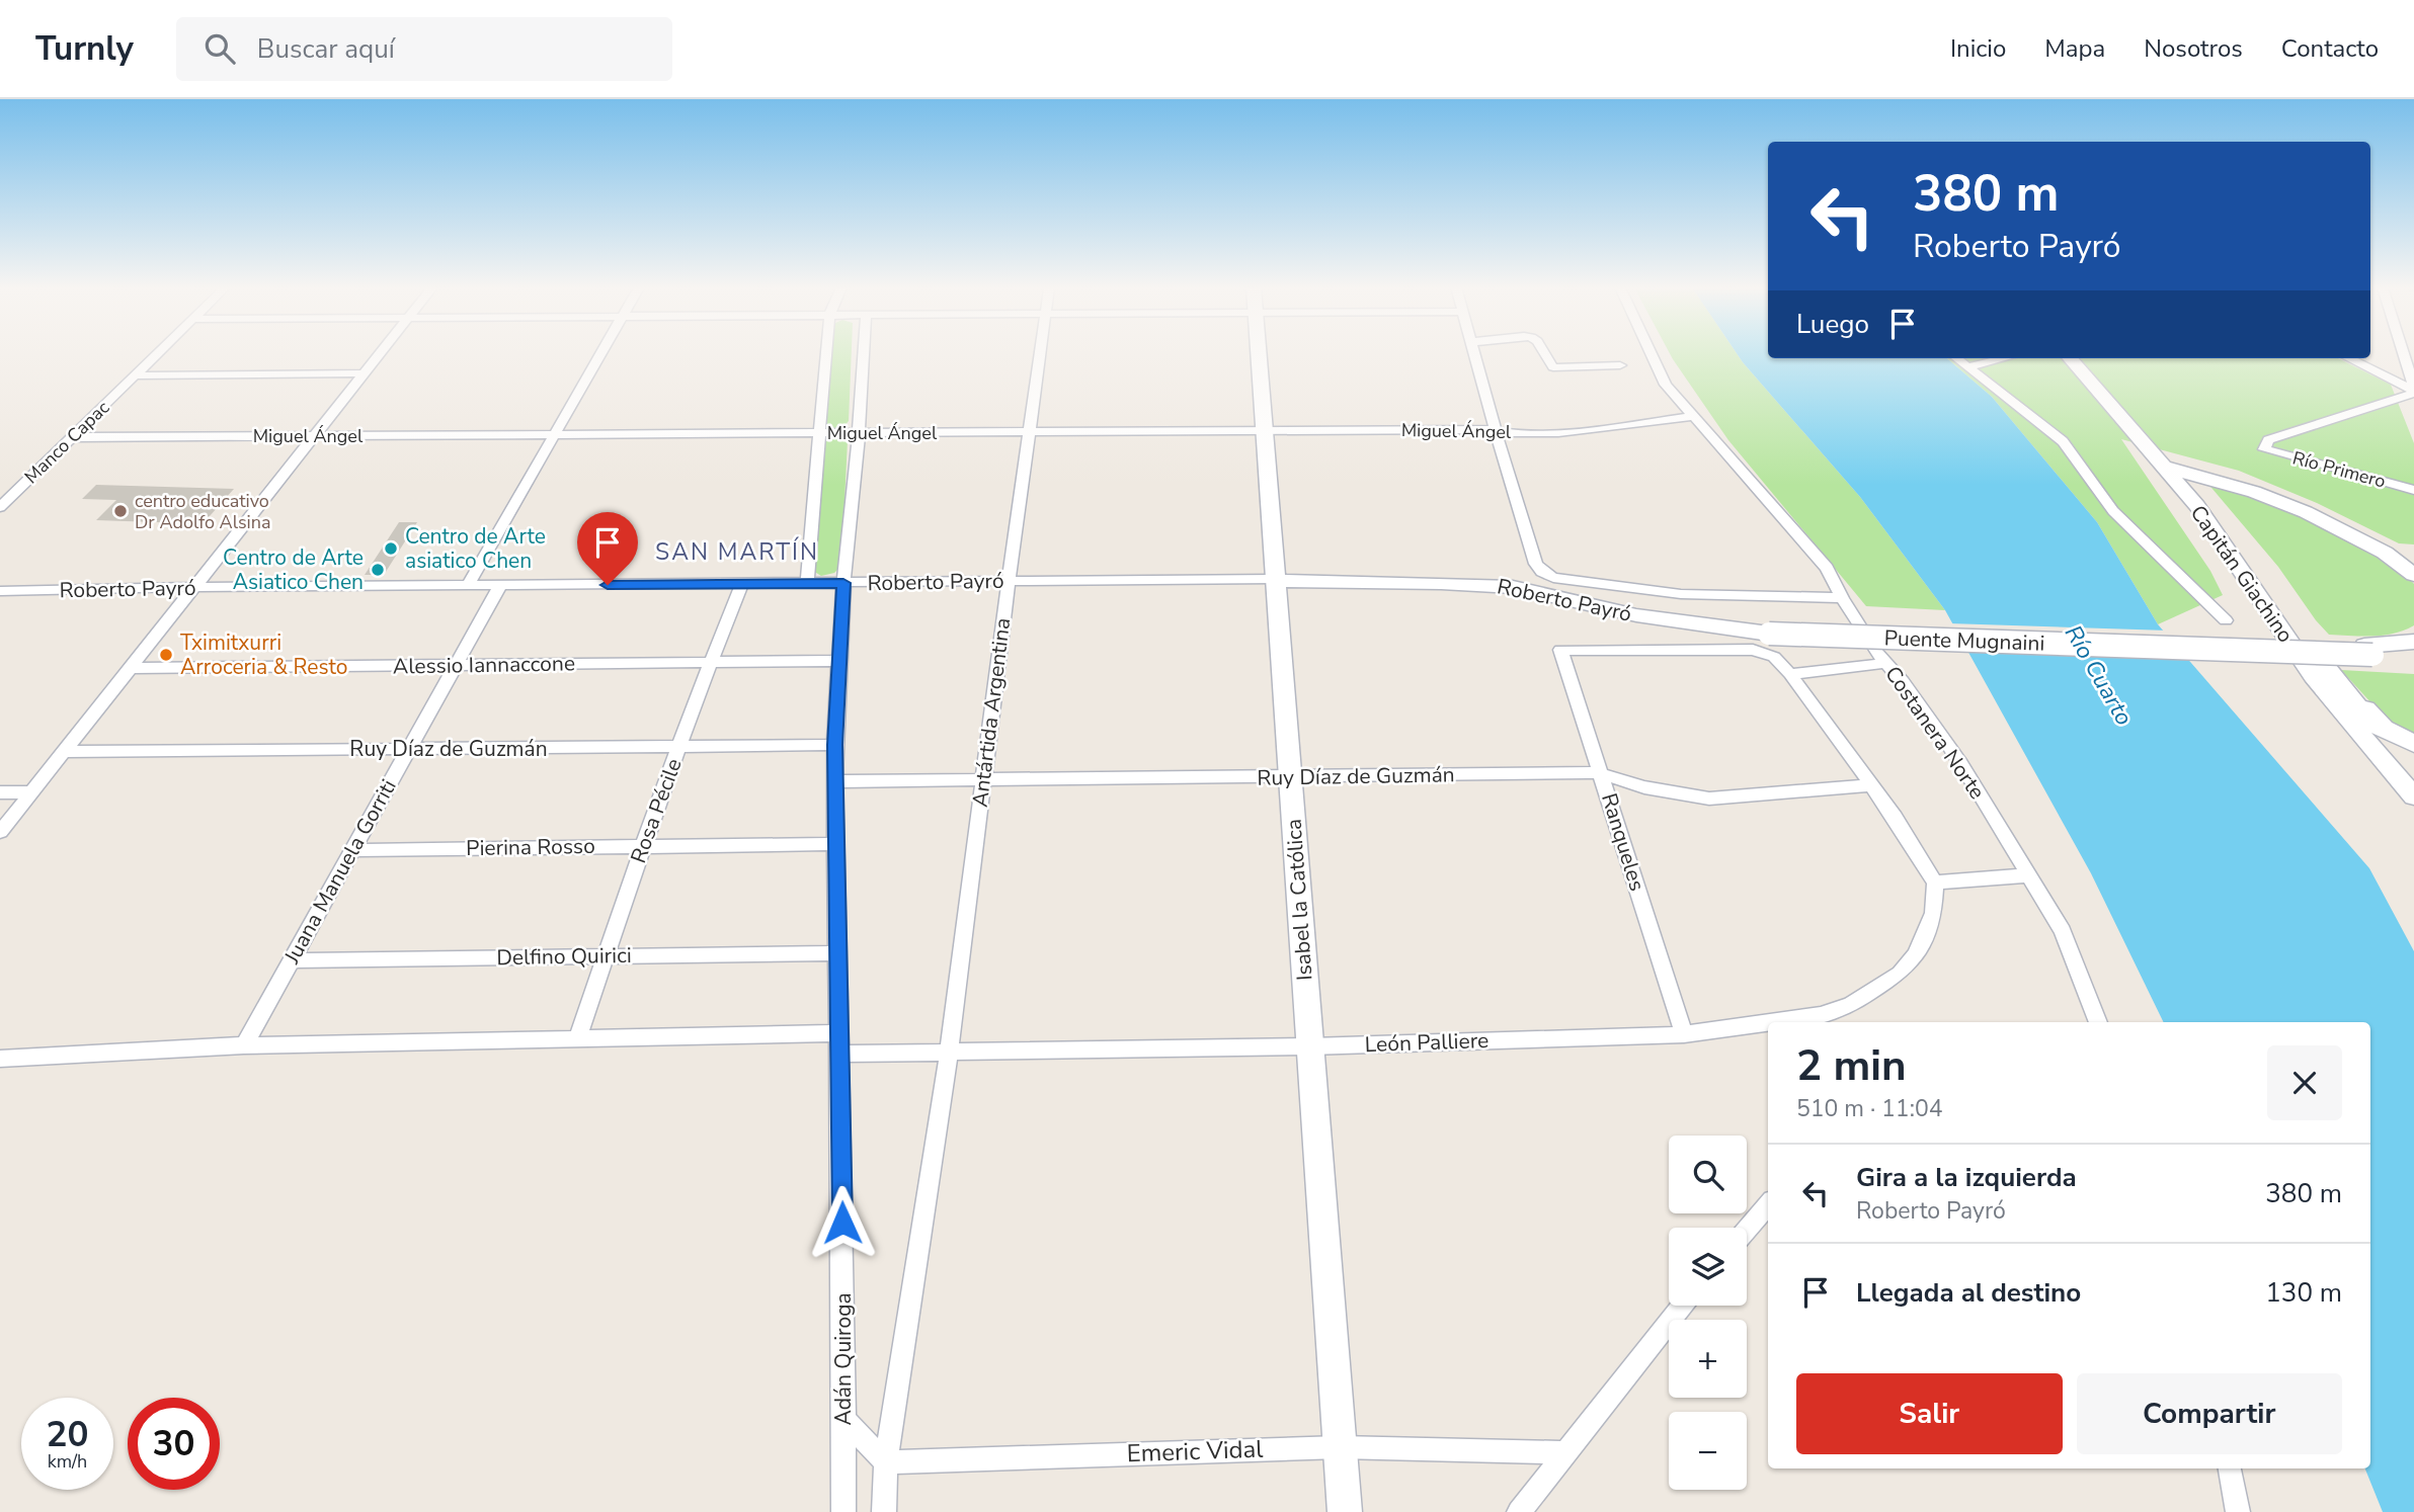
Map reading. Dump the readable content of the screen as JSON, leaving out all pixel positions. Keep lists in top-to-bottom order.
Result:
{
  "streets": {
    "main road": [
      "Capitán Giachino",
      "Roberto Payró",
      "Puente Mugnaini",
      "Isabel la Católica"
    ],
    "street": [
      "Miguel Ángel",
      "Manco Capac",
      "Río Primero",
      "Alessio Iannaccone",
      "Antártida Argentina",
      "Costanera Norte",
      "Ruy Díaz de Guzmán",
      "Rosa Pécile",
      "Ranqueles",
      "Pierina Rosso",
      "Juana Manuela Gorriti",
      "Delfino Quirici",
      "León Palliere",
      "Adán Quiroga",
      "Emeric Vidal"
    ]
  },
  "crossings": [
    ["Miguel Ángel", "Manco Capac"],
    ["Miguel Ángel", "Antártida Argentina"],
    ["Miguel Ángel", "Costanera Norte"],
    ["Miguel Ángel", "Isabel la Católica"],
    ["Miguel Ángel", "Adán Quiroga"],
    ["Roberto Payró", "Puente Mugnaini"],
    ["Roberto Payró", "Antártida Argentina"],
    ["Roberto Payró", "Rosa Pécile"],
    ["Roberto Payró", "Juana Manuela Gorriti"],
    ["Roberto Payró", "Isabel la Católica"],
    ["Roberto Payró", "Adán Quiroga"],
    ["Alessio Iannaccone", "Rosa Pécile"],
    ["Alessio Iannaccone", "Juana Manuela Gorriti"],
    ["Alessio Iannaccone", "Adán Quiroga"],
    ["Antártida Argentina", "Ruy Díaz de Guzmán"],
    ["Antártida Argentina", "León Palliere"],
    ["Ruy Díaz de Guzmán", "Rosa Pécile"],
    ["Ruy Díaz de Guzmán", "Ranqueles"],
    ["Ruy Díaz de Guzmán", "Juana Manuela Gorriti"],
    ["Ruy Díaz de Guzmán", "Isabel la Católica"],
    ["Ruy Díaz de Guzmán", "Adán Quiroga"],
    ["Rosa Pécile", "Pierina Rosso"],
    ["Rosa Pécile", "Delfino Quirici"],
    ["Ranqueles", "León Palliere"],
    ["Pierina Rosso", "Juana Manuela Gorriti"],
    ["Pierina Rosso", "Adán Quiroga"],
    ["Juana Manuela Gorriti", "Delfino Quirici"],
    ["Isabel la Católica", "León Palliere"],
    ["Isabel la Católica", "Emeric Vidal"],
    ["Delfino Quirici", "Adán Quiroga"],
    ["León Palliere", "Adán Quiroga"]
  ],
  "districts": ["SAN MARTÍN"],
  "water": ["Río Cuarto"],
  "places": [
    "centro educativo Dr Adolfo Alsina",
    "Centro de Arte asiatico Chen",
    "Centro de Arte Asiatico Chen",
    "Tximitxurri Arroceria & Resto"
  ],
  "page": {
    "header": "Turnly",
    "search": "Buscar aquí",
    "nav": [
      "Inicio",
      "Mapa",
      "Nosotros",
      "Contacto"
    ],
    "turn": ["380 m", "Roberto Payró"],
    "then": "Luego",
    "heading": ["2 min", "510 m · 11:04"],
    "map_buttons": ["+", "−"],
    "list": [
      {
        "name": "Gira a la izquierda",
        "note": "Roberto Payró",
        "value": "380 m"
      },
      {
        "name": "Llegada al destino",
        "value": "130 m"
      }
    ],
    "buttons": ["Salir", "Compartir"],
    "speed": "20 km/h",
    "limit": "30"
  }
}
